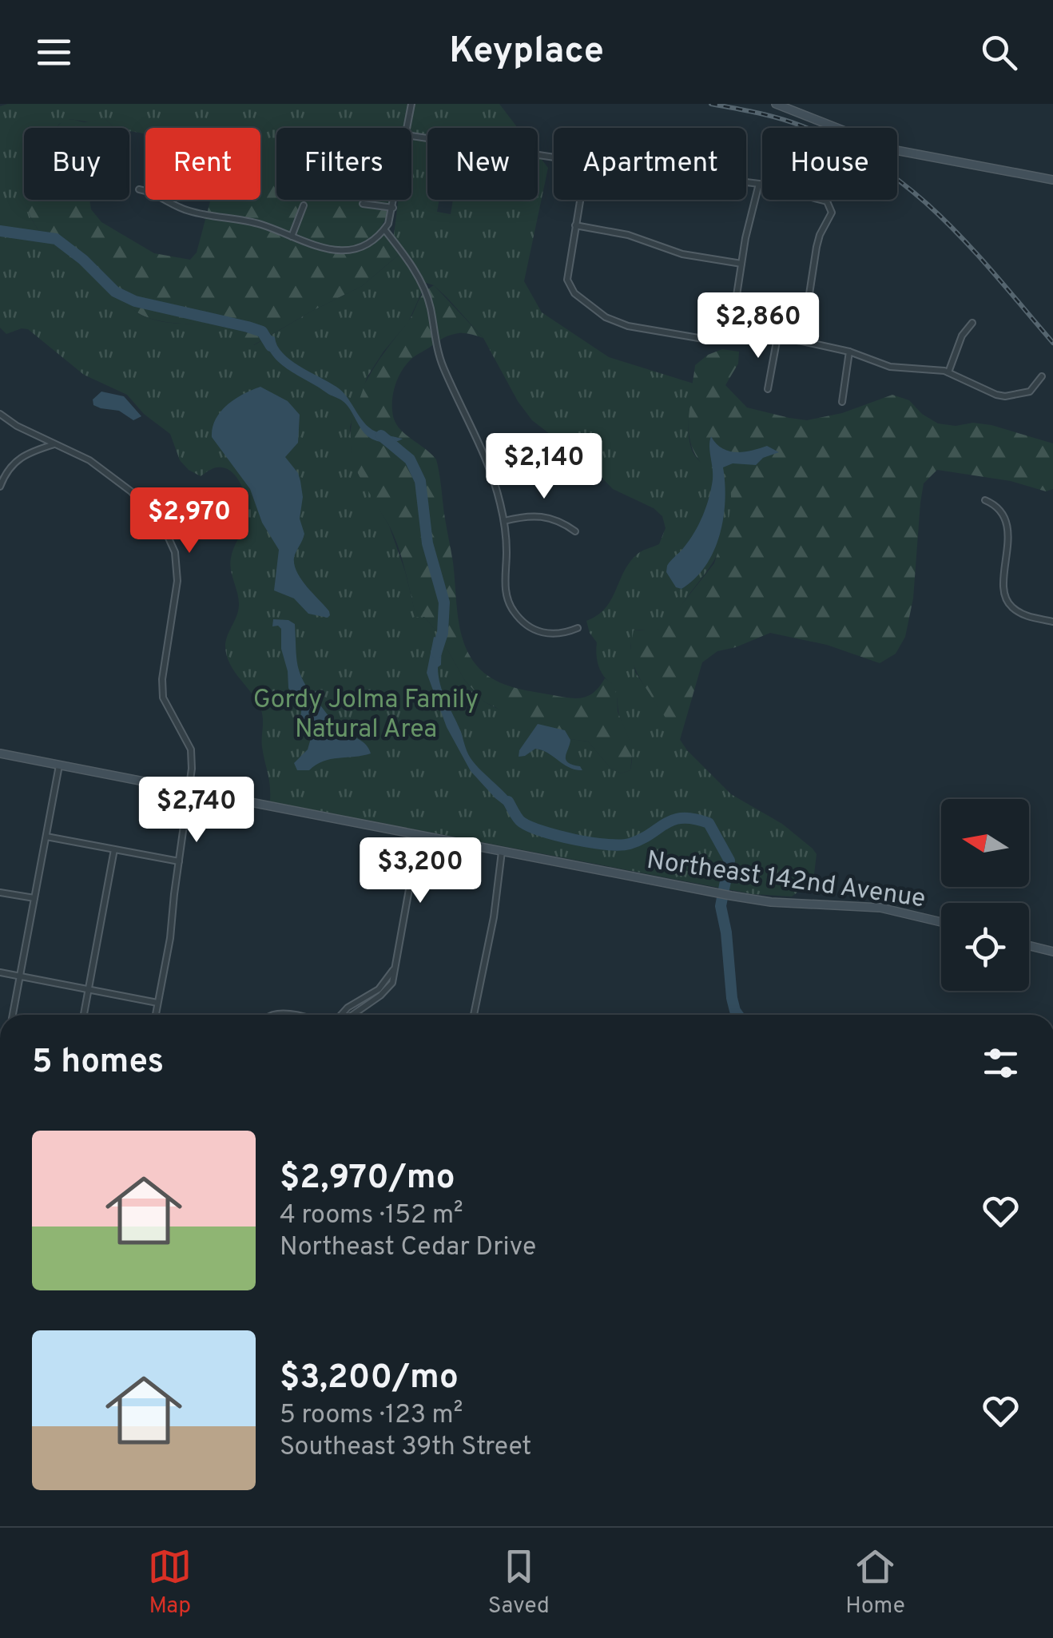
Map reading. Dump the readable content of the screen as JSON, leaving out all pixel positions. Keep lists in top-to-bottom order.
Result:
{
  "streets": {
    "street": ["Northeast 142nd Avenue"]
  },
  "parks": ["Gordy Jolma Family Natural Area"],
  "north": "left",
  "page": {
    "header": "Keyplace",
    "chip": [
      "Buy",
      "Rent",
      "Filters",
      "New",
      "Apartment",
      "House"
    ],
    "price": [
      "$2,860",
      "$2,140",
      "$2,970",
      "$2,740",
      "$3,200"
    ],
    "heading": "5 homes",
    "list": [
      {
        "name": "$2,970/mo",
        "note": "4 rooms · 152 m² · Northeast Cedar Drive"
      },
      {
        "name": "$3,200/mo",
        "note": "5 rooms · 123 m² · Southeast 39th Street"
      }
    ],
    "tabs": ["Map", "Saved", "Home"]
  }
}
